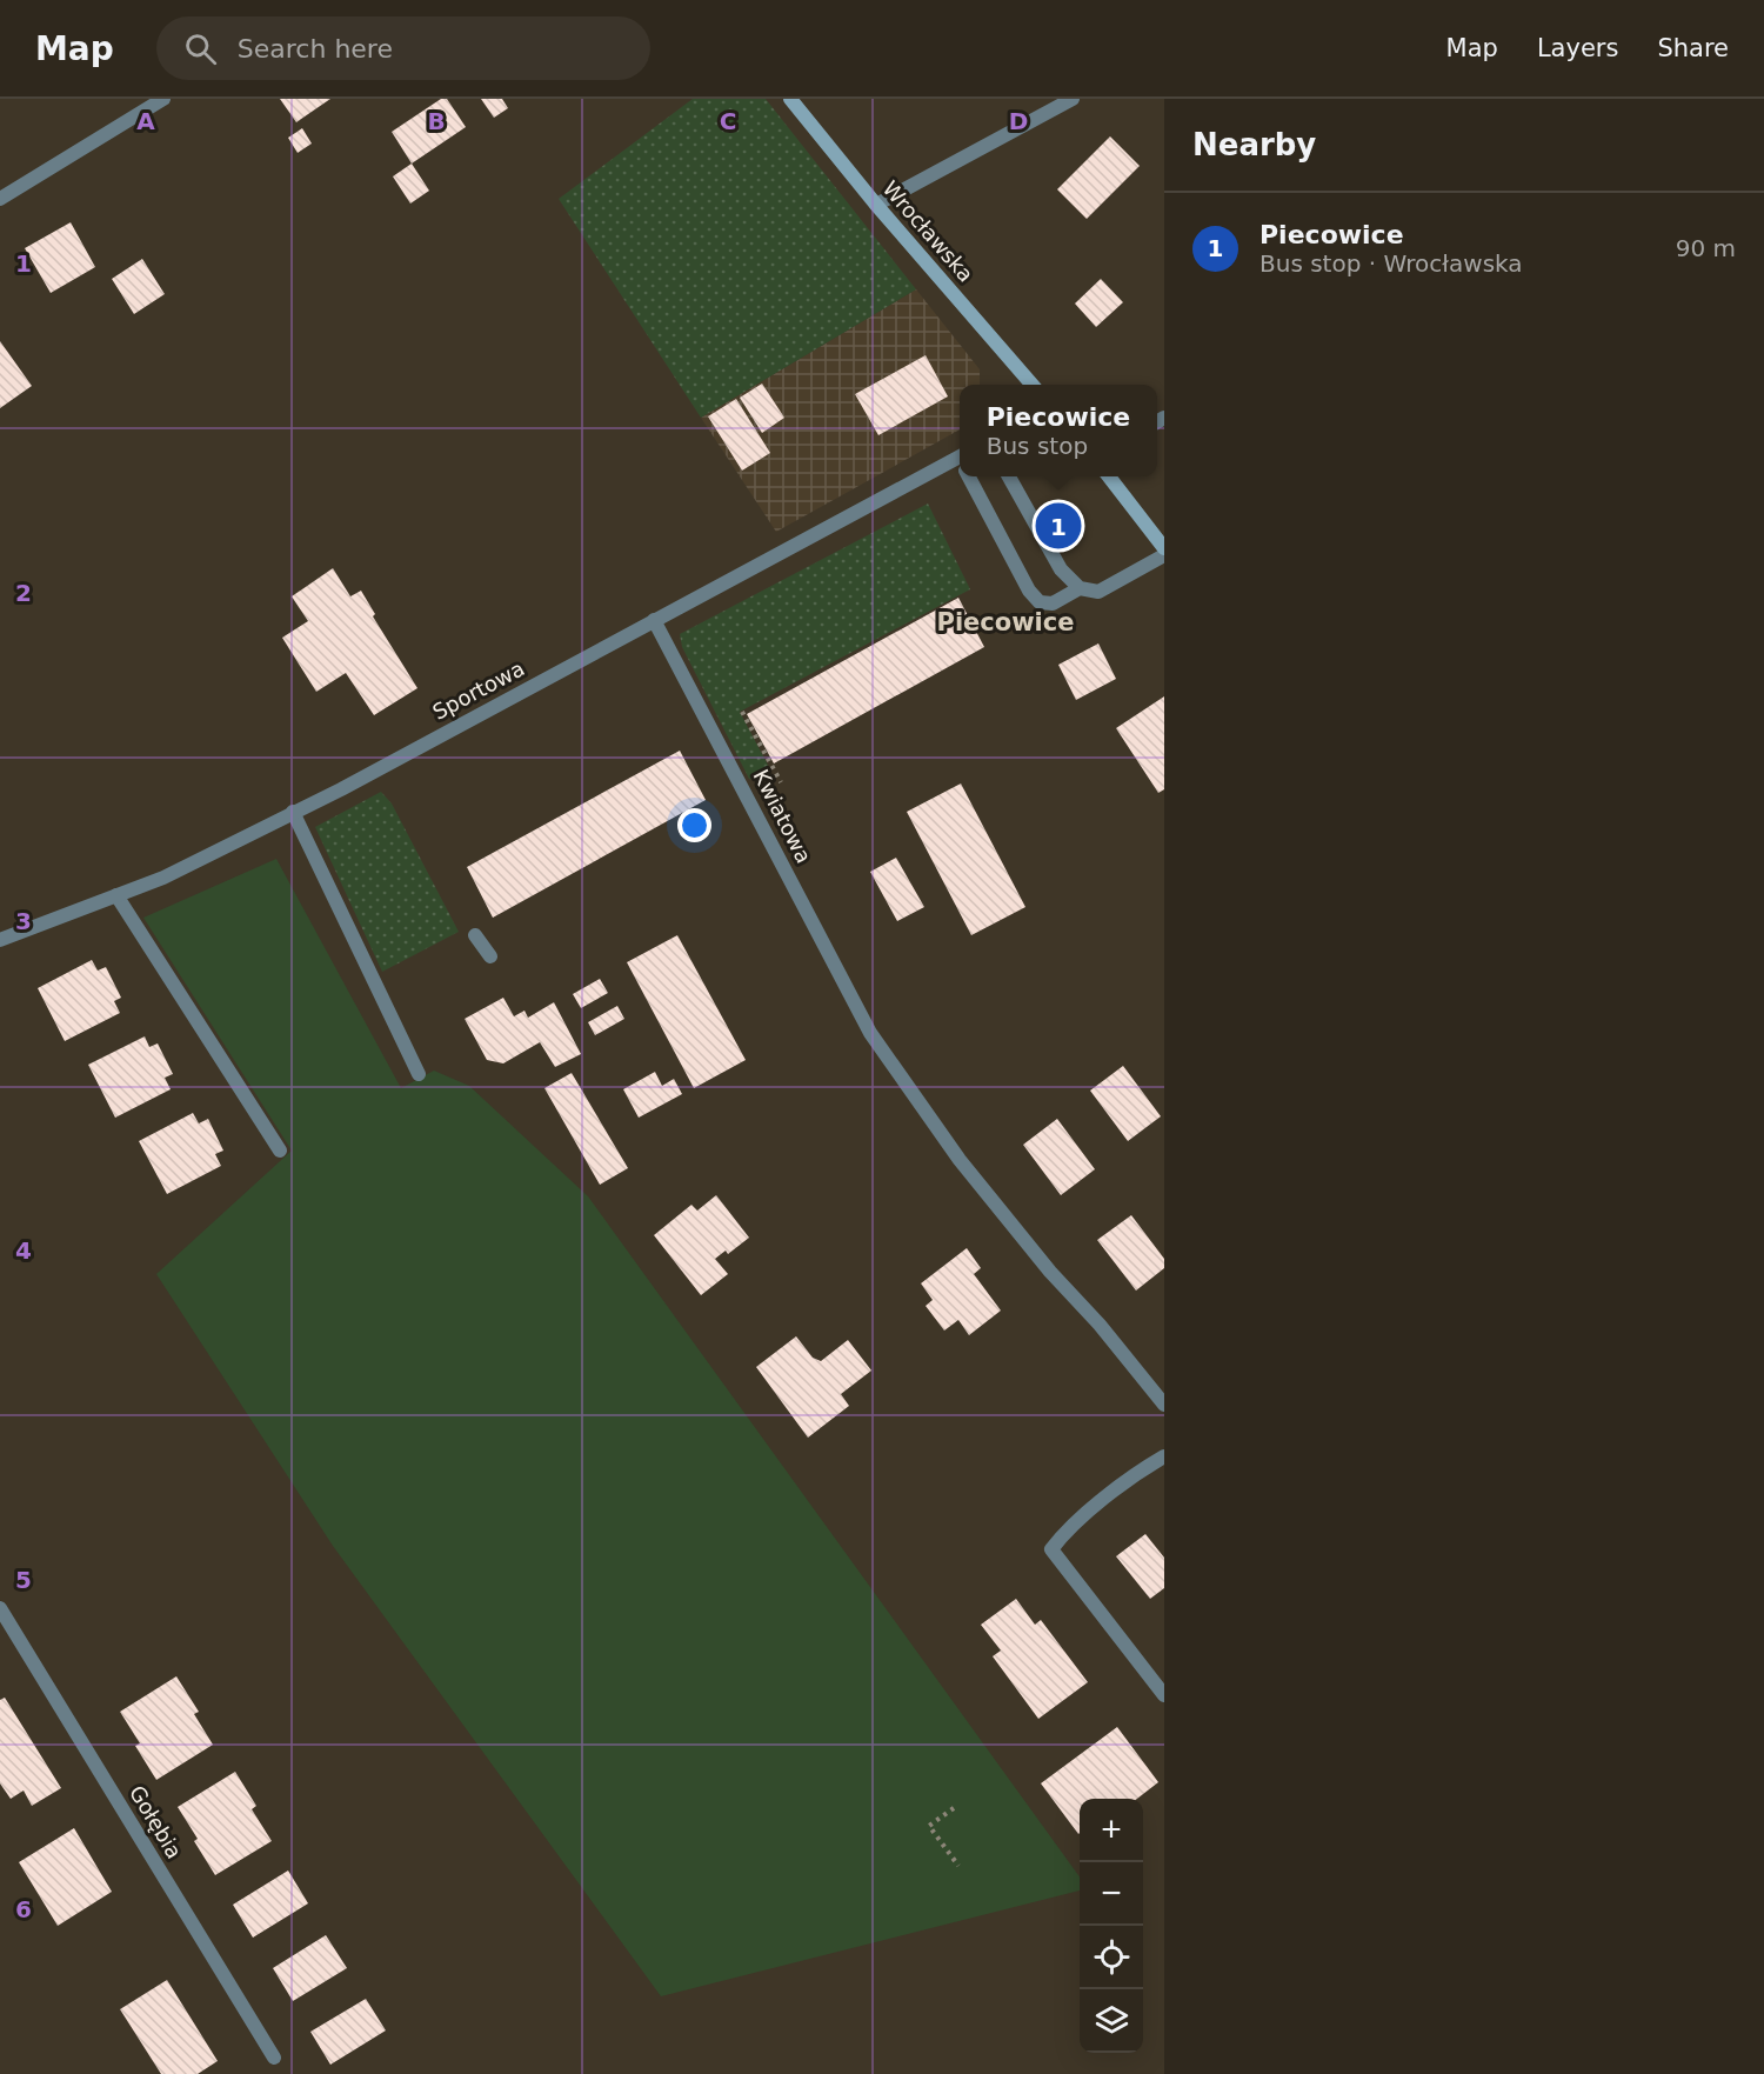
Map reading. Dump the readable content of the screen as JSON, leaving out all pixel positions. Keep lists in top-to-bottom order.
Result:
{
  "streets": {
    "street": [
      "Wrocławska",
      "Sportowa",
      "Kwiatowa",
      "Gołębia"
    ]
  },
  "crossings": [
    ["Sportowa", "Kwiatowa"]
  ],
  "districts": ["Piecowice"],
  "page": {
    "header": "Map",
    "search": "Search here",
    "nav": ["Map", "Layers", "Share"],
    "heading": "Nearby",
    "list": [
      {
        "mark": "1",
        "name": "Piecowice",
        "note": "Bus stop · Wrocławska",
        "value": "90 m"
      }
    ],
    "popup": ["Piecowice", "Bus stop"],
    "pins": "1",
    "map_buttons": ["+", "−"]
  },
  "grid": {
    "columns": [
      "A",
      "B",
      "C",
      "D"
    ],
    "rows": [
      "1",
      "2",
      "3",
      "4",
      "5",
      "6"
    ]
  }
}
